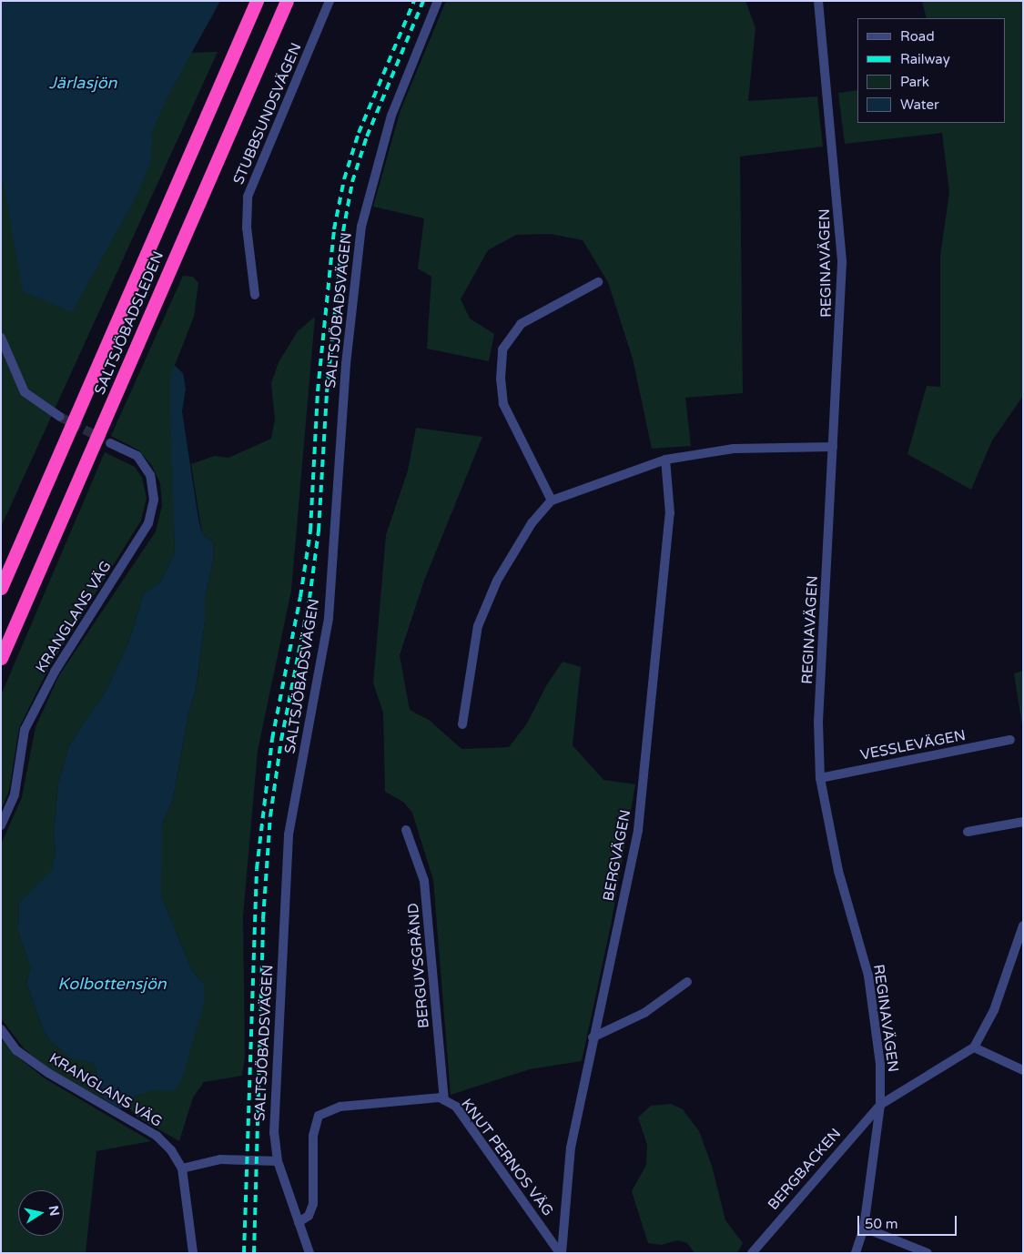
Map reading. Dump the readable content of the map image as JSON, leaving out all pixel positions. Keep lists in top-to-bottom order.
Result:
{
  "streets": {
    "highway": ["SALTSJÖBADSLEDEN"],
    "street": [
      "STUBBSUNDSVÄGEN",
      "REGINAVÄGEN",
      "SALTSJÖBADSVÄGEN",
      "KRANGLANS VÄG",
      "VESSLEVÄGEN",
      "BERGVÄGEN",
      "BERGUVSGRÄND",
      "KNUT PERNOS VÄG",
      "BERGBACKEN"
    ]
  },
  "crossings": [
    ["REGINAVÄGEN", "VESSLEVÄGEN"],
    ["REGINAVÄGEN", "BERGBACKEN"],
    ["SALTSJÖBADSVÄGEN", "KNUT PERNOS VÄG"],
    ["BERGVÄGEN", "KNUT PERNOS VÄG"],
    ["BERGUVSGRÄND", "KNUT PERNOS VÄG"]
  ],
  "water": ["Järlasjön", "Kolbottensjön"],
  "legend": [
    "Road",
    "Railway",
    "Park",
    "Water"
  ],
  "scale_bar": "50 m",
  "north": "right"
}
